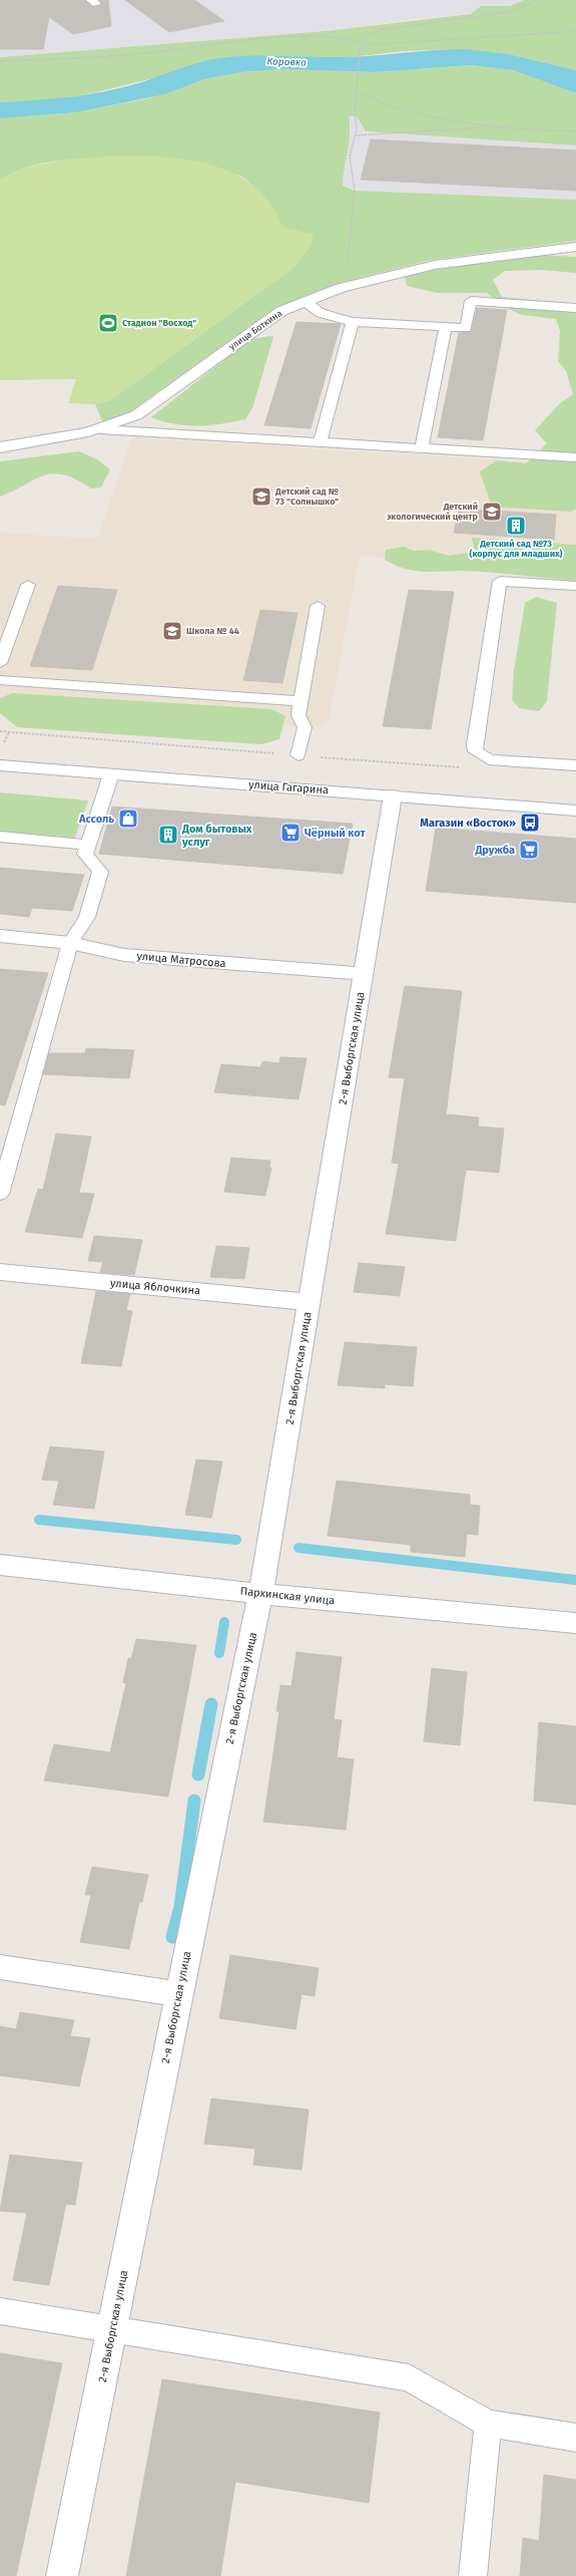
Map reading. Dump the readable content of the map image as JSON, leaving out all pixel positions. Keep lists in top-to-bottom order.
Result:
{
  "streets": {
    "street": [
      "улица Боткина",
      "улица Гагарина",
      "улица Матросова",
      "2-я Выборгская улица",
      "улица Яблочкина",
      "Пархинская улица"
    ]
  },
  "crossings": [
    ["улица Гагарина", "2-я Выборгская улица"],
    ["улица Матросова", "2-я Выборгская улица"],
    ["2-я Выборгская улица", "улица Яблочкина"],
    ["2-я Выборгская улица", "Пархинская улица"]
  ],
  "water": ["Коровка"],
  "places": {
    "sports": ["Стадион \"Восход\""],
    "school or university": ["Детский сад № 73 \"Солнышко\"", "Детский экологический центр", "Школа № 44"],
    "building": ["Детский сад №73 (корпус для младших)", "Дом бытовых услуг"],
    "shop": ["Ассоль"],
    "bus stop": ["Магазин «Восток»"],
    "supermarket": ["Чёрный кот", "Дружба"]
  }
}
